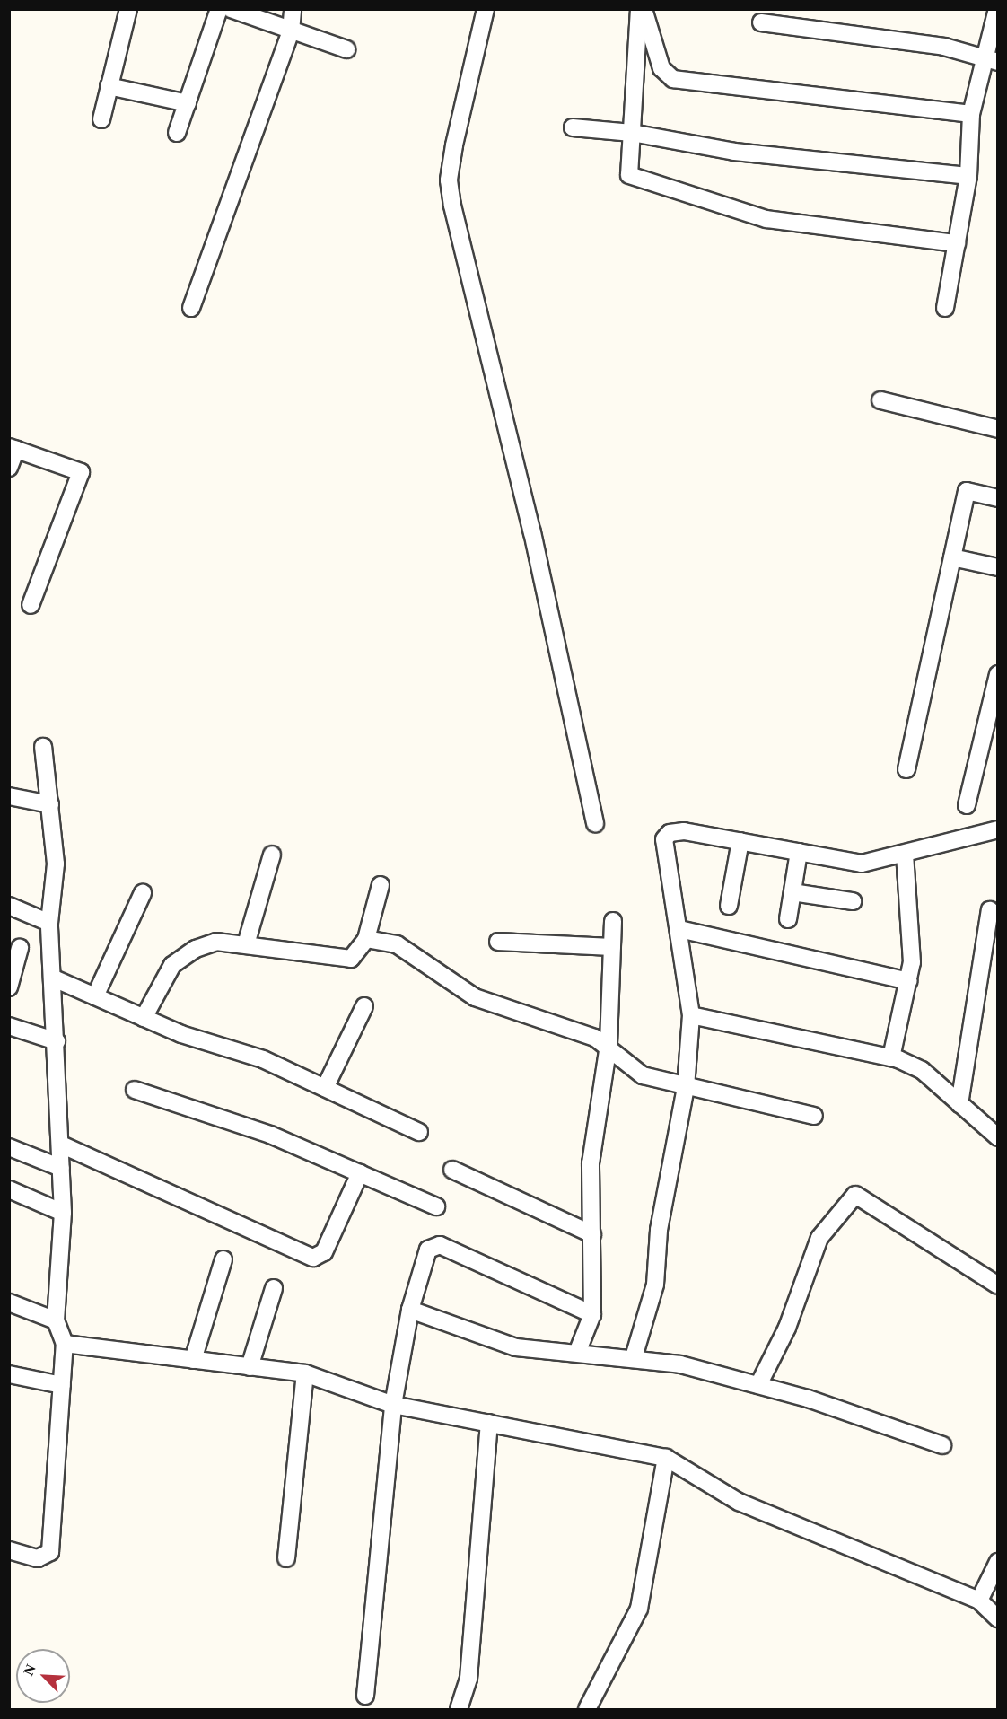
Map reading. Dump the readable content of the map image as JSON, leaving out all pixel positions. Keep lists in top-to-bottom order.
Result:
{
  "north": "top left"
}
